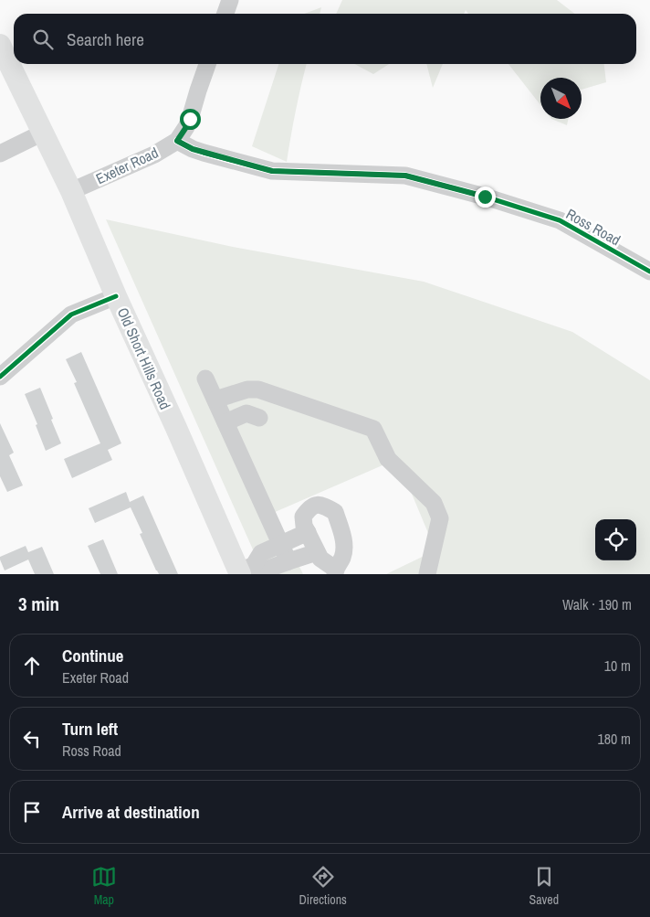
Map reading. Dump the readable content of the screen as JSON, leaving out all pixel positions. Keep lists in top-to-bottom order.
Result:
{
  "streets": {
    "main road": ["Old Short Hills Road"],
    "street": ["Exeter Road", "Ross Road"]
  },
  "crossings": [
    ["Exeter Road", "Ross Road"],
    ["Exeter Road", "Old Short Hills Road"]
  ],
  "north": "bottom right",
  "page": {
    "search": "Search here",
    "heading": ["3 min", "Walk · 190 m"],
    "list": [
      ["Continue", "Exeter Road", "10 m"],
      ["Turn left", "Ross Road", "180 m"],
      "Arrive at destination"
    ],
    "nav": ["Map", "Directions", "Saved"]
  }
}
